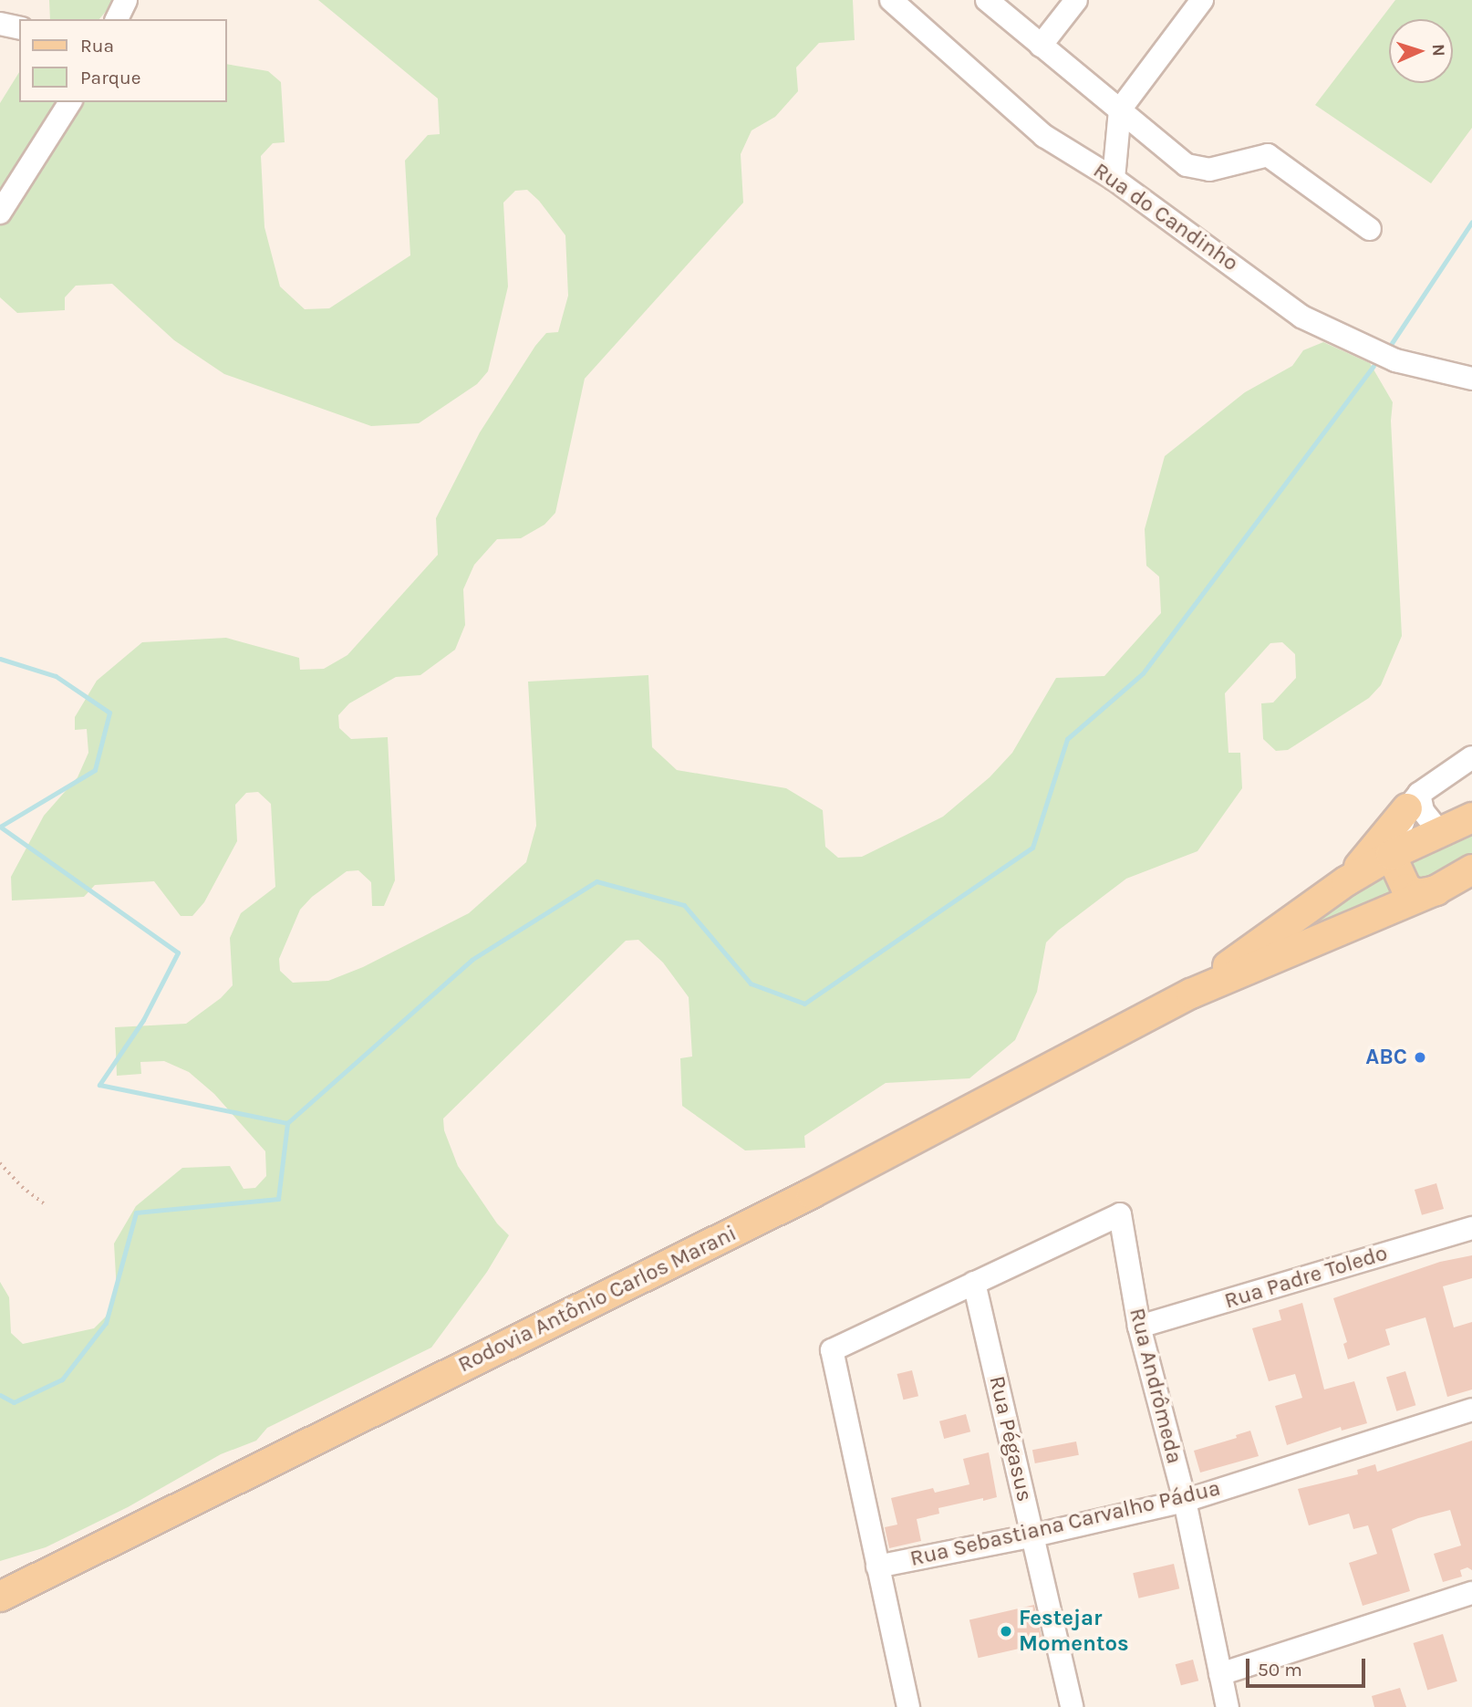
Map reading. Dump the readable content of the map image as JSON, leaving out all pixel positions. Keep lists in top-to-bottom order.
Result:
{
  "streets": {
    "main road": ["Rodovia Antônio Carlos Marani"],
    "street": [
      "Rua do Candinho",
      "Rua Padre Toledo",
      "Rua Andrômeda",
      "Rua Pégasus",
      "Rua Sebastiana Carvalho Pádua"
    ]
  },
  "crossings": [
    ["Rua Padre Toledo", "Rua Andrômeda"],
    ["Rua Andrômeda", "Rua Pégasus"],
    ["Rua Andrômeda", "Rua Sebastiana Carvalho Pádua"],
    ["Rua Pégasus", "Rua Sebastiana Carvalho Pádua"]
  ],
  "places": ["ABC", "Festejar Momentos"],
  "legend": ["Rua", "Parque"],
  "scale_bar": "50 m",
  "north": "right"
}
